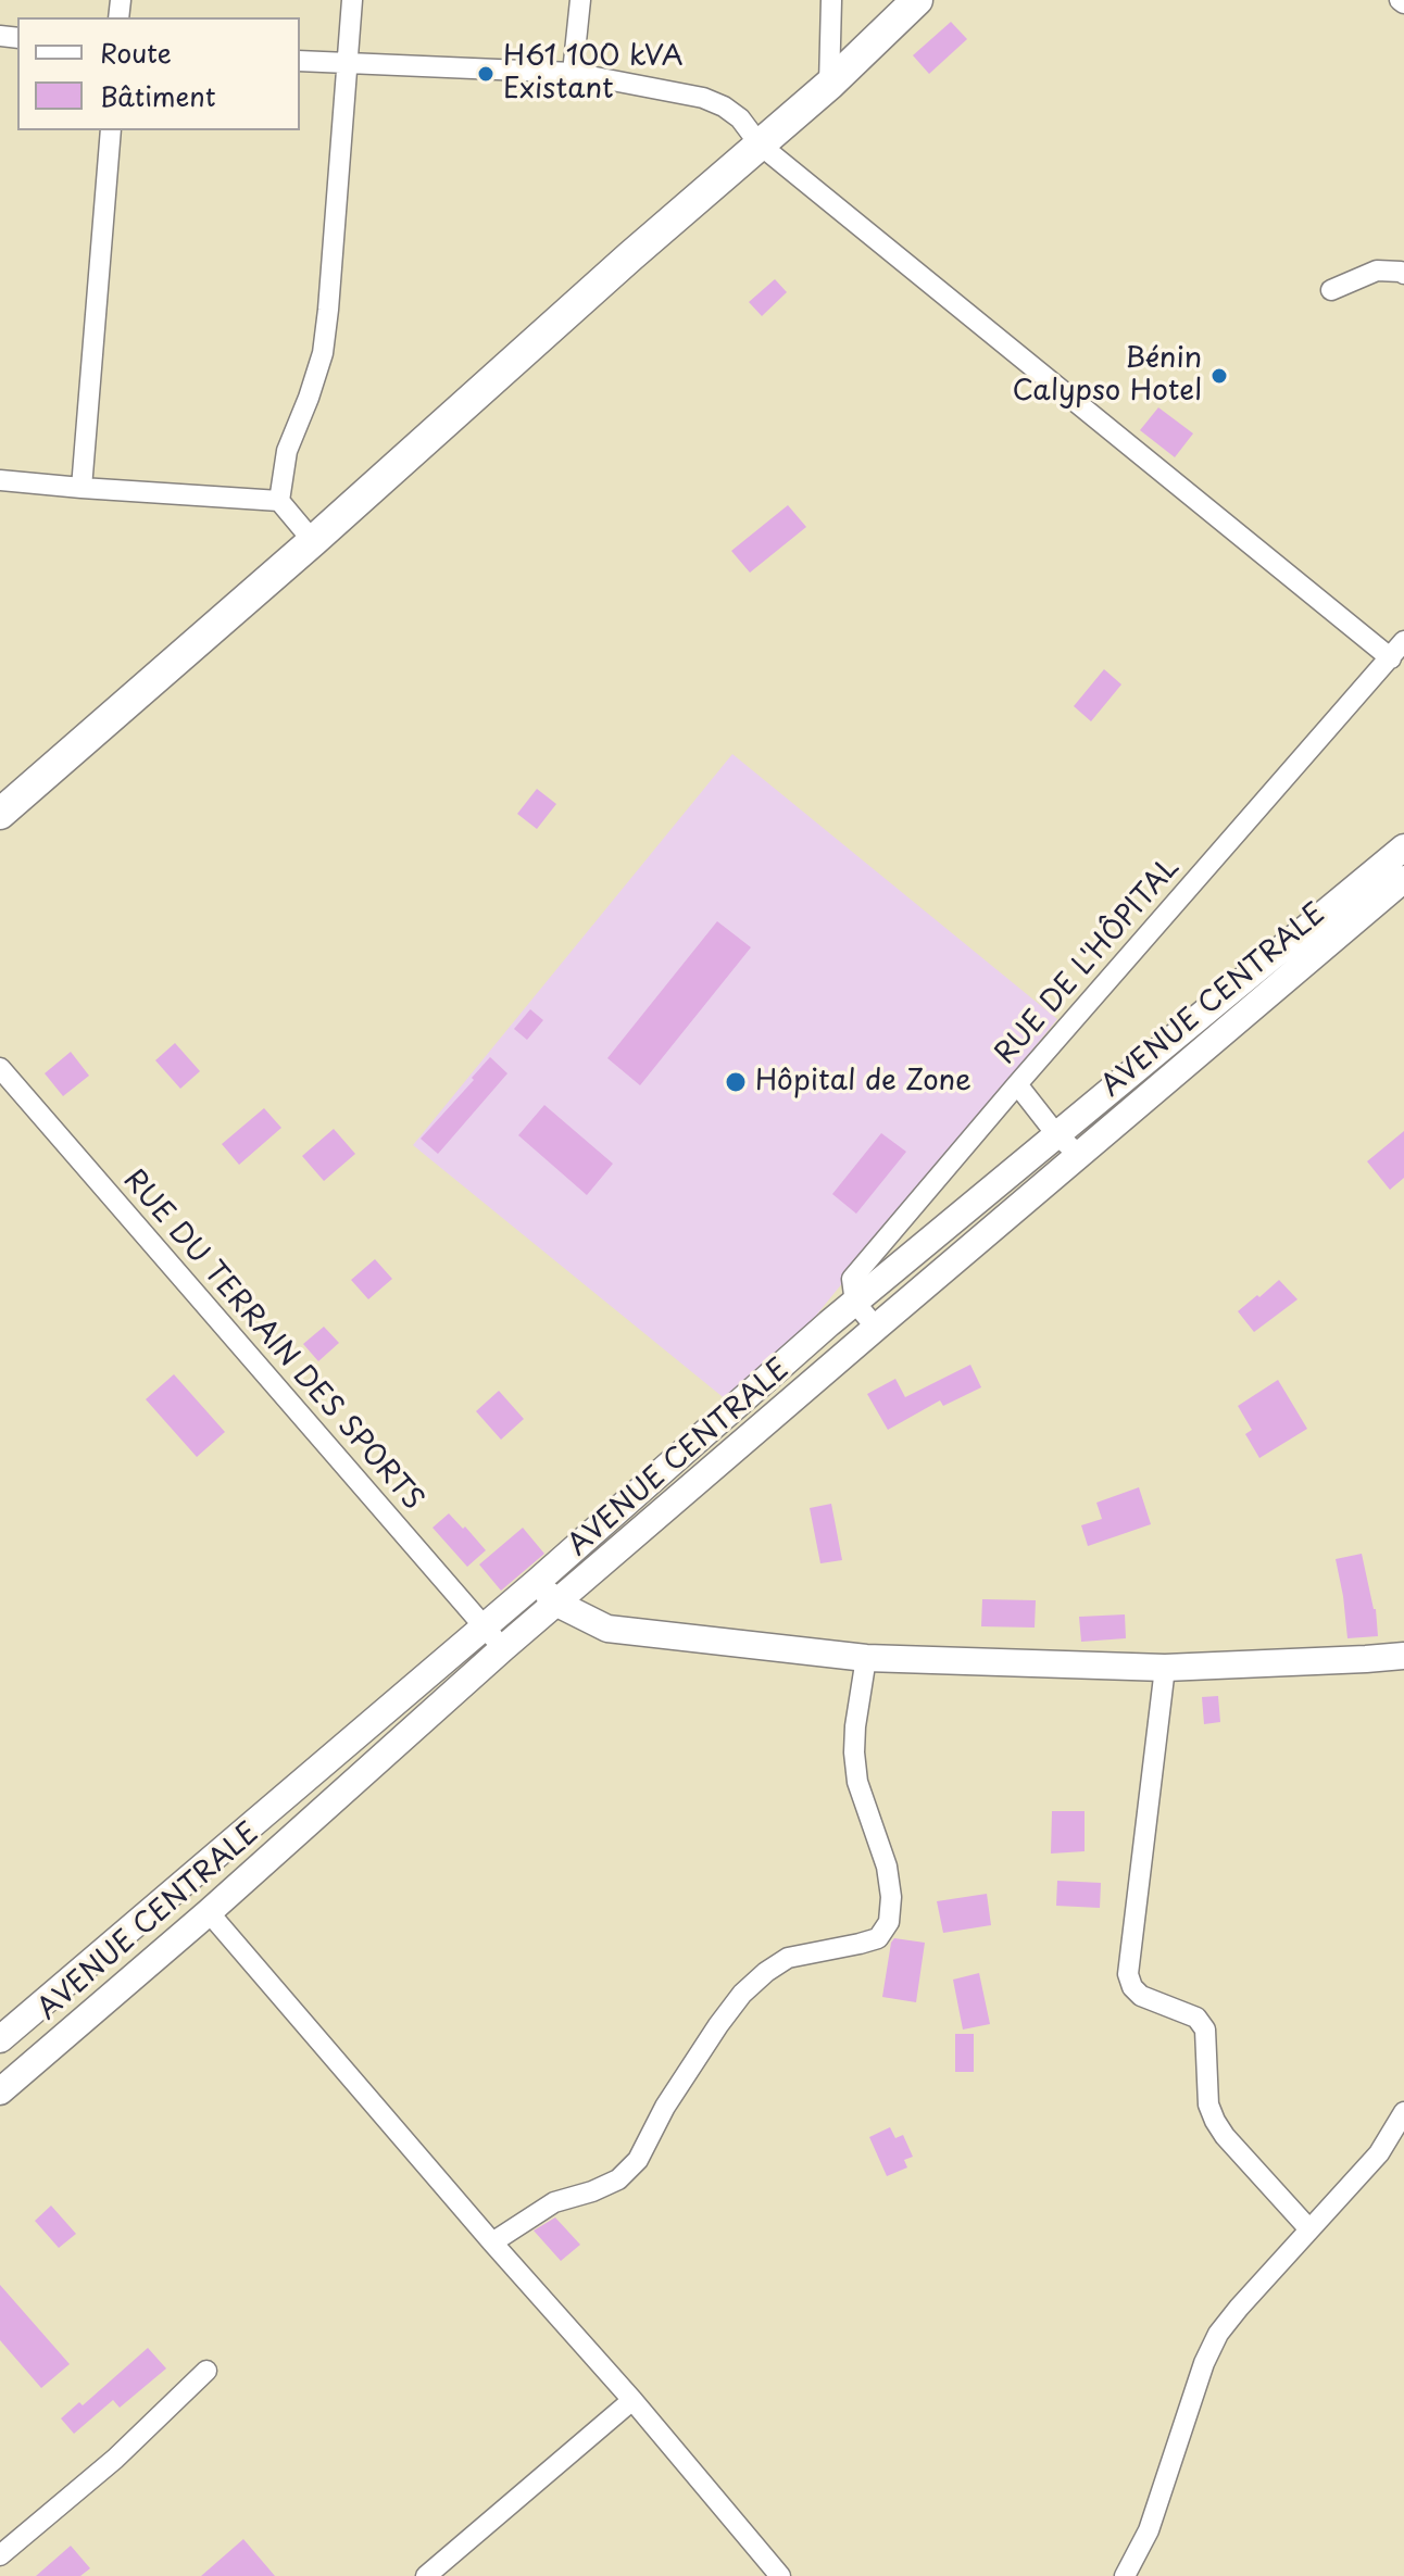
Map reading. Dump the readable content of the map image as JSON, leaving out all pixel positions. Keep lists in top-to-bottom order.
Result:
{
  "streets": {
    "street": ["RUE DE L'HÔPITAL", "AVENUE CENTRALE", "RUE DU TERRAIN DES SPORTS"]
  },
  "crossings": [
    ["RUE DE L'HÔPITAL", "AVENUE CENTRALE"],
    ["AVENUE CENTRALE", "RUE DU TERRAIN DES SPORTS"]
  ],
  "places": ["H61 100 kVA Existant", "Bénin Calypso Hotel", "Hôpital de Zone"],
  "legend": ["Route", "Bâtiment"]
}
